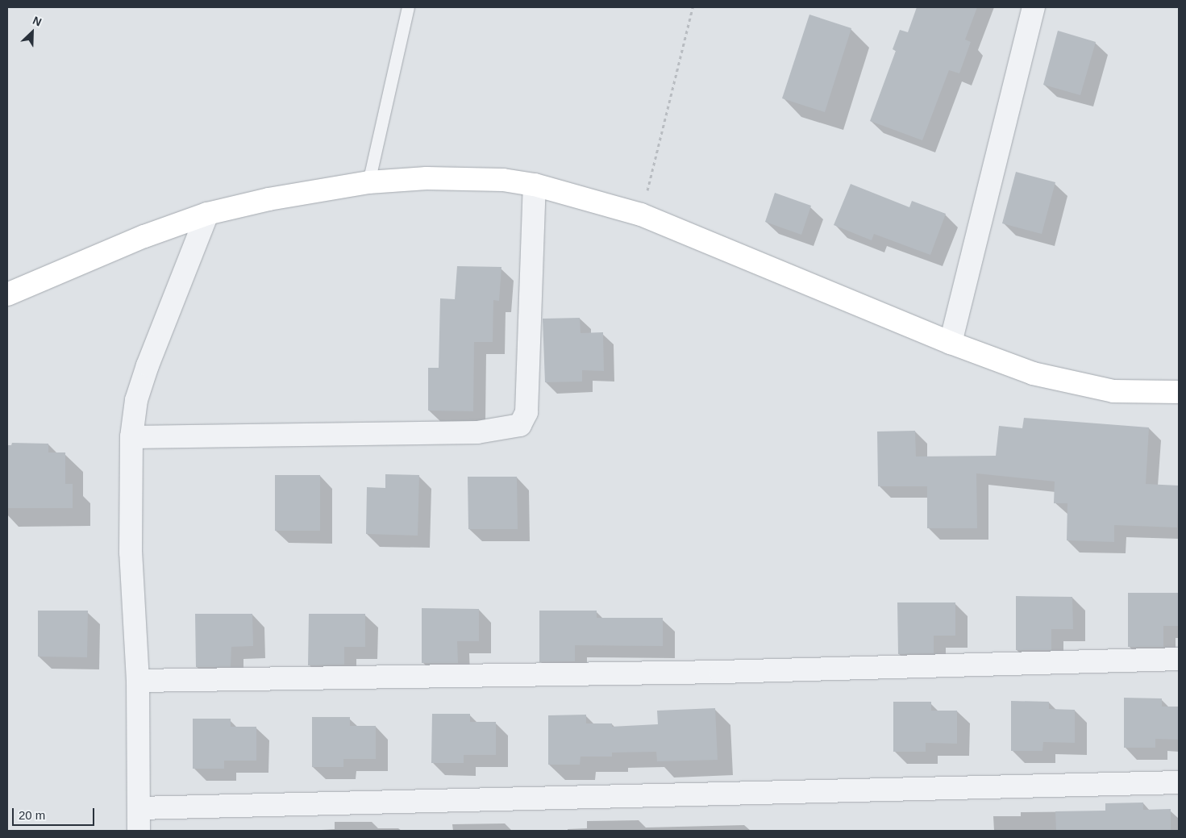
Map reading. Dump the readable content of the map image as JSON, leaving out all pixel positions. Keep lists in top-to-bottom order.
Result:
{
  "scale_bar": "20 m",
  "north": "top right"
}
